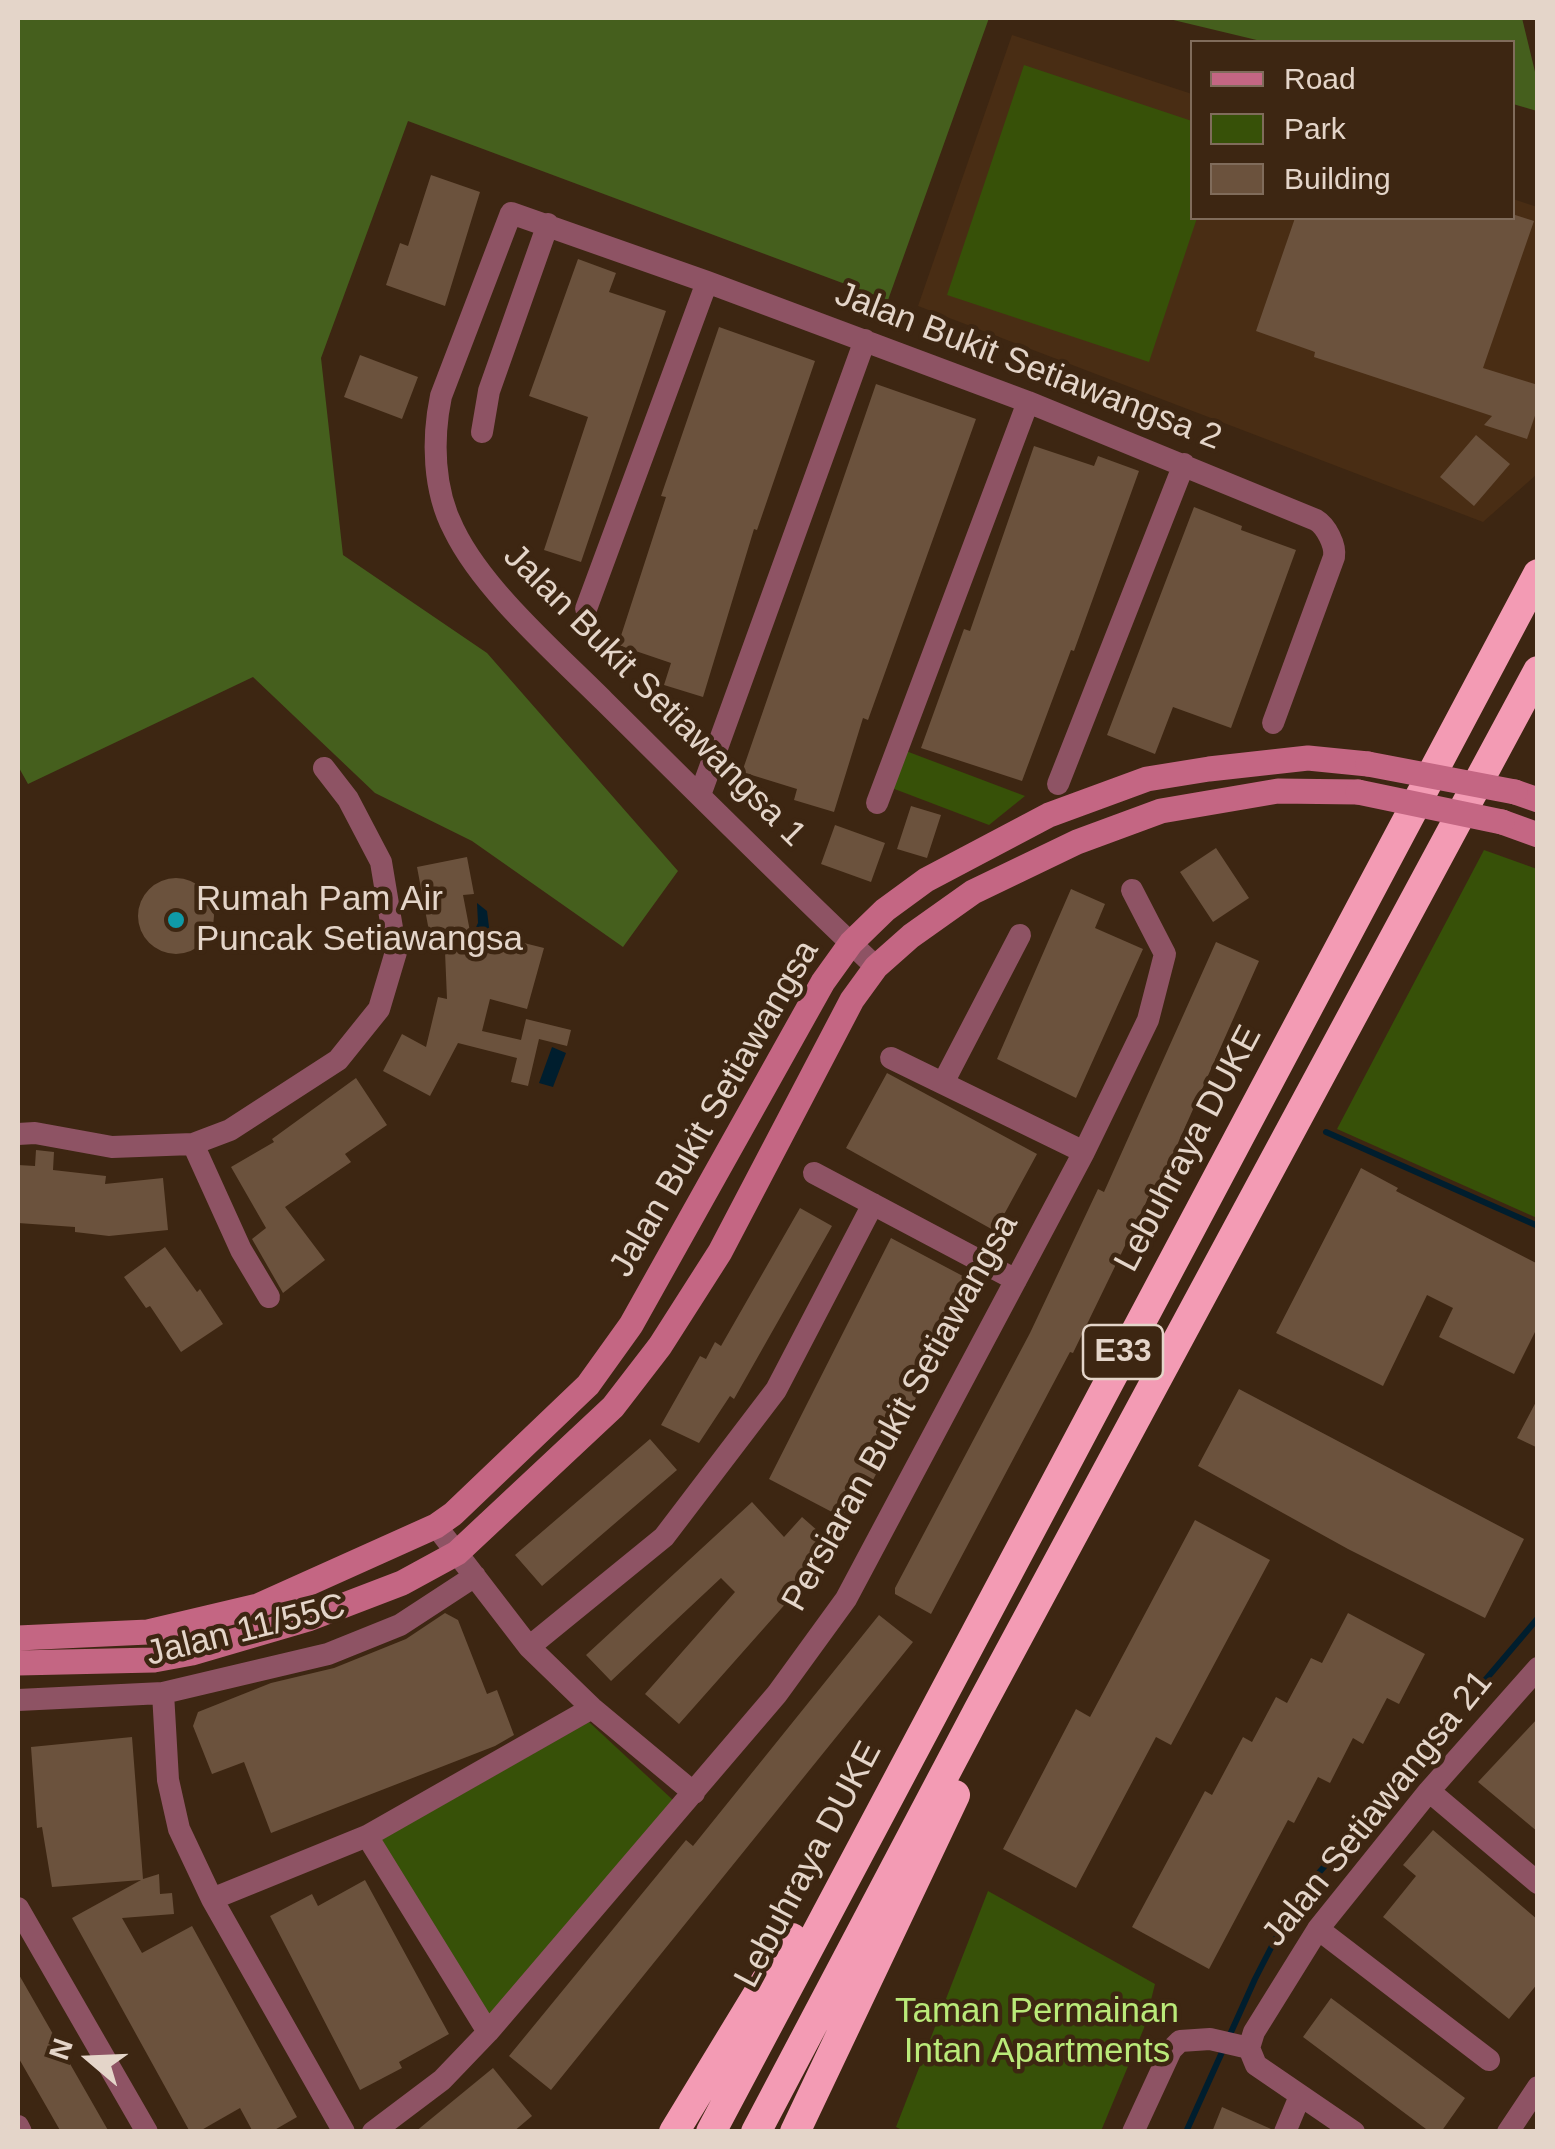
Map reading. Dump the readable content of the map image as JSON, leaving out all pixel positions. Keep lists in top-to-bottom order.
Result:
{
  "streets": {
    "highway": ["Lebuhraya DUKE", "E33"],
    "street": [
      "Jalan Bukit Setiawangsa 2",
      "Jalan Bukit Setiawangsa 1",
      "Jalan Bukit Setiawangsa",
      "Persiaran Bukit Setiawangsa",
      "Jalan 11/55C",
      "Jalan Setiawangsa 21"
    ]
  },
  "crossings": [
    ["Jalan Bukit Setiawangsa 2", "Jalan Bukit Setiawangsa 1"],
    ["Jalan Bukit Setiawangsa 1", "Jalan Bukit Setiawangsa"]
  ],
  "parks": ["Taman Permainan Intan Apartments"],
  "places": ["Rumah Pam Air Puncak Setiawangsa"],
  "legend": ["Road", "Park", "Building"],
  "north": "left"
}
